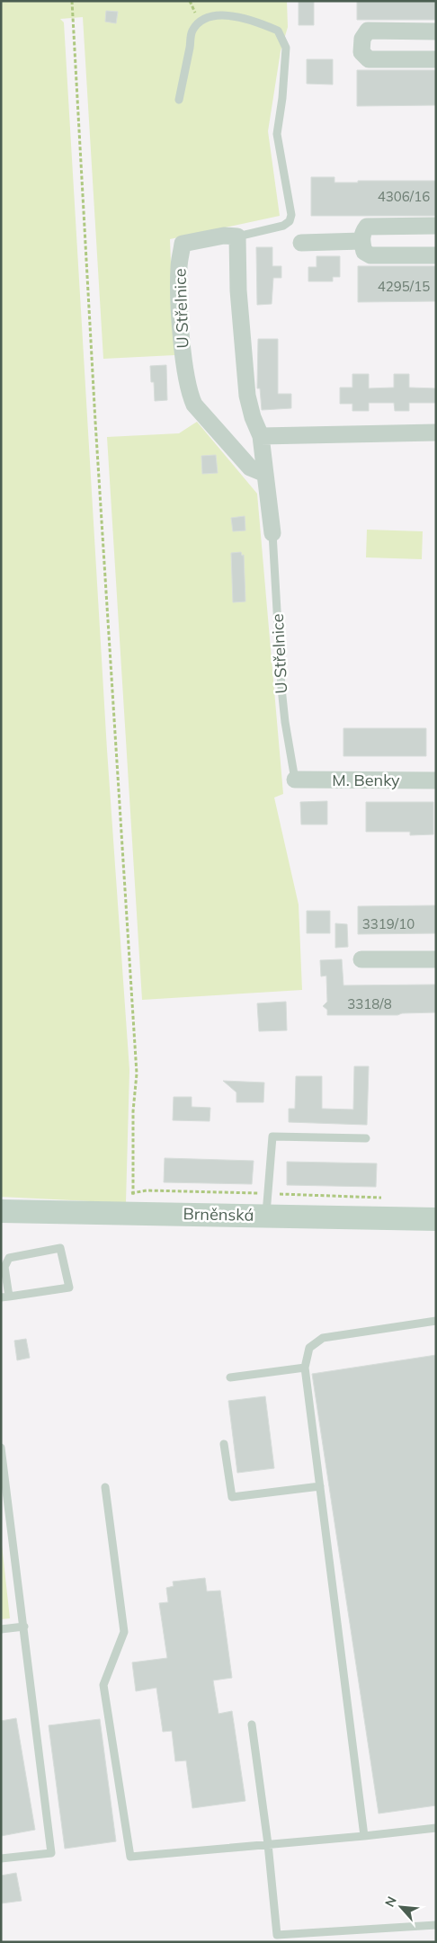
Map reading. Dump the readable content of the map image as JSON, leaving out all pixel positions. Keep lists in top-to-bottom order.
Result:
{
  "streets": {
    "main road": ["Brněnská"],
    "street": ["U Střelnice", "M. Benky"]
  },
  "crossings": [
    ["U Střelnice", "M. Benky"]
  ],
  "house_numbers": [
    "4306/16",
    "4295/15",
    "3319/10",
    "3318/8"
  ],
  "north": "top left"
}
